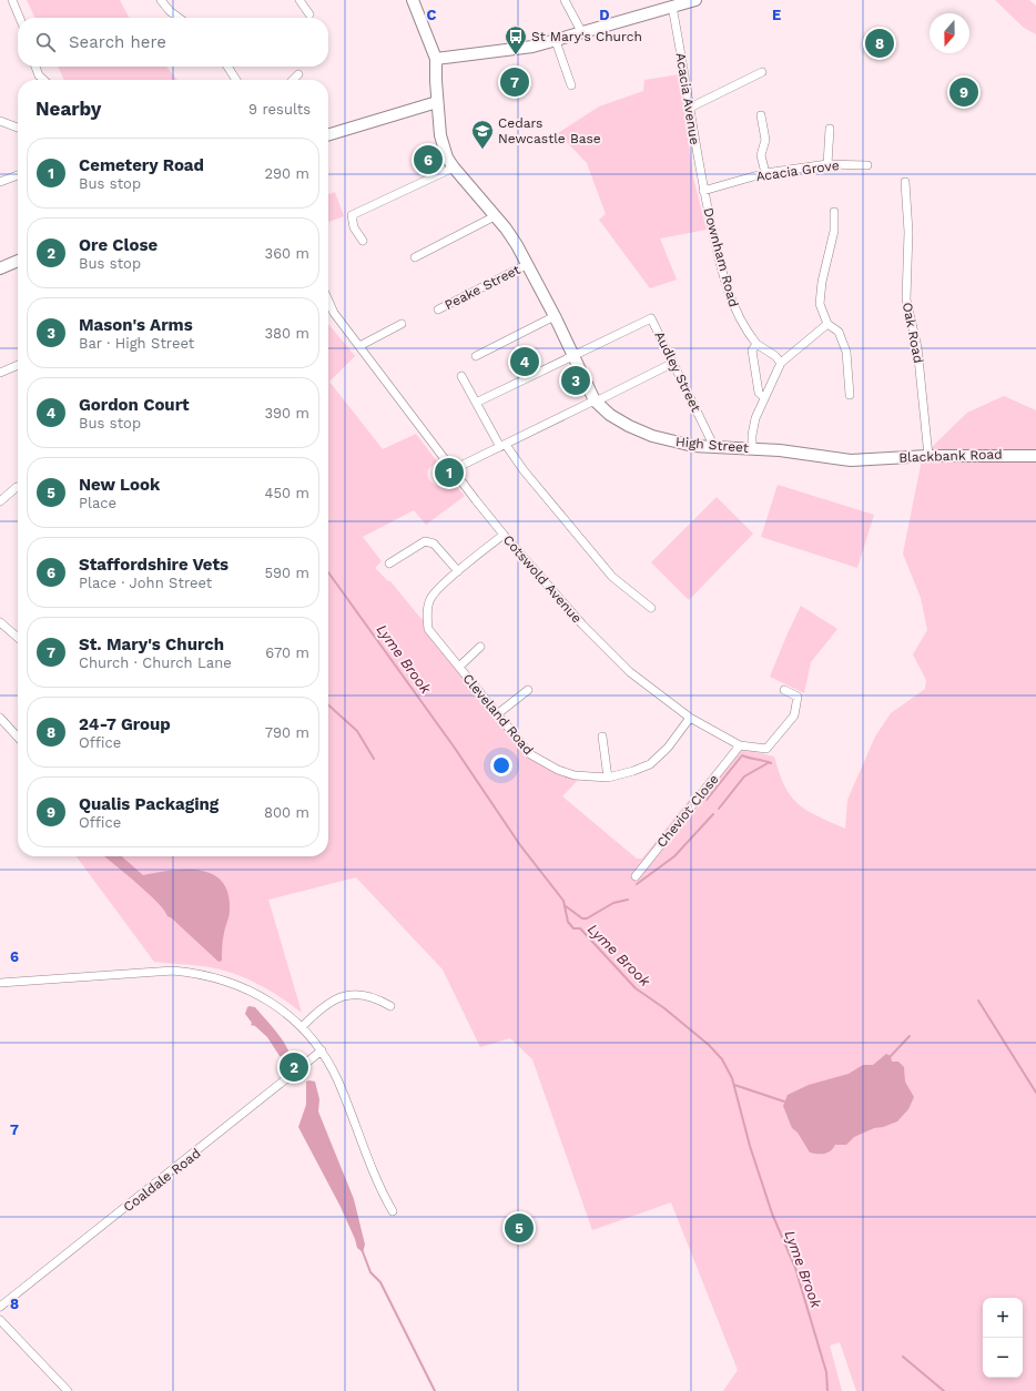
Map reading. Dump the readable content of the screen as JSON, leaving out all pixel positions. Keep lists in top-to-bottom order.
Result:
{
  "streets": {
    "main road": ["High Street", "Blackbank Road"],
    "street": [
      "Acacia Avenue",
      "Acacia Grove",
      "Downham Road",
      "Peake Street",
      "Oak Road",
      "Audley Street",
      "Cotswold Avenue",
      "Cleveland Road",
      "Cheviot Close",
      "Coaldale Road"
    ]
  },
  "crossings": [
    ["Acacia Avenue", "Acacia Grove"],
    ["Acacia Avenue", "Downham Road"],
    ["Acacia Grove", "Downham Road"],
    ["Peake Street", "High Street"],
    ["Oak Road", "Blackbank Road"],
    ["Audley Street", "High Street"],
    ["High Street", "Blackbank Road"],
    ["Cotswold Avenue", "Cleveland Road"],
    ["Cotswold Avenue", "Cheviot Close"]
  ],
  "water": ["Lyme Brook"],
  "places": {
    "bus stop": ["St Mary's Church"],
    "school or university": ["Cedars Newcastle Base"]
  },
  "north": "bottom",
  "page": {
    "search": "Search here",
    "pins": [
      "8",
      "7",
      "9",
      "6",
      "4",
      "3",
      "1",
      "2",
      "5"
    ],
    "heading": ["Nearby", "9 results"],
    "list": [
      {
        "mark": "1",
        "name": "Cemetery Road",
        "note": "Bus stop",
        "value": "290 m"
      },
      {
        "mark": "2",
        "name": "Ore Close",
        "note": "Bus stop",
        "value": "360 m"
      },
      {
        "mark": "3",
        "name": "Mason's Arms",
        "note": "Bar · High Street",
        "value": "380 m"
      },
      {
        "mark": "4",
        "name": "Gordon Court",
        "note": "Bus stop",
        "value": "390 m"
      },
      {
        "mark": "5",
        "name": "New Look",
        "note": "Place",
        "value": "450 m"
      },
      {
        "mark": "6",
        "name": "Staffordshire Vets",
        "note": "Place · John Street",
        "value": "590 m"
      },
      {
        "mark": "7",
        "name": "St. Mary's Church",
        "note": "Church · Church Lane",
        "value": "670 m"
      },
      {
        "mark": "8",
        "name": "24-7 Group",
        "note": "Office",
        "value": "790 m"
      },
      {
        "mark": "9",
        "name": "Qualis Packaging",
        "note": "Office",
        "value": "800 m"
      }
    ],
    "map_buttons": ["+", "−"]
  },
  "grid": {
    "columns": ["C", "D", "E"],
    "rows": ["6", "7", "8"]
  }
}
